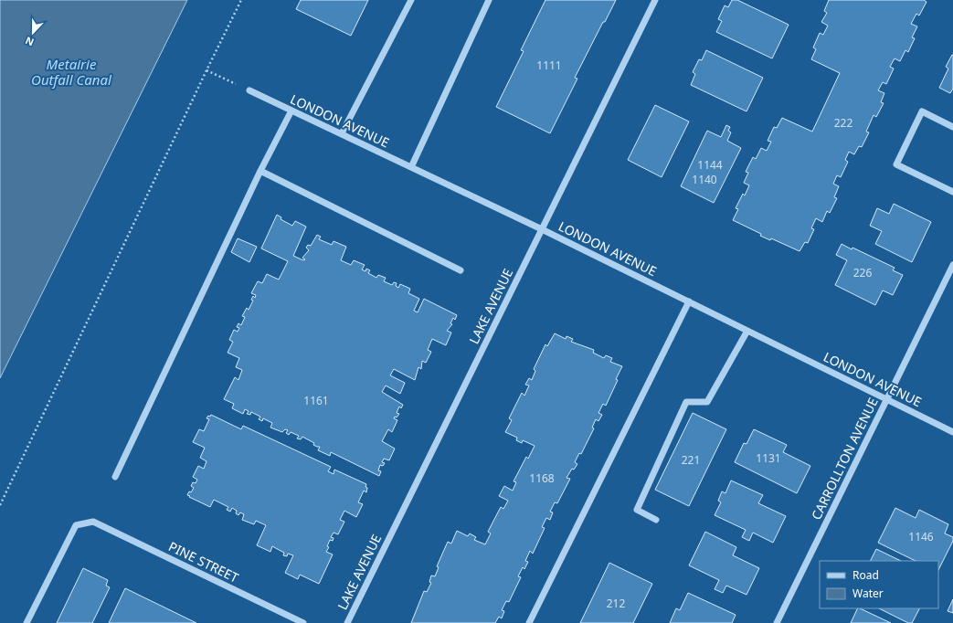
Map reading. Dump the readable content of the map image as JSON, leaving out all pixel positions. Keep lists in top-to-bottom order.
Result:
{
  "streets": {
    "street": [
      "LONDON AVENUE",
      "LAKE AVENUE",
      "CARROLLTON AVENUE",
      "PINE STREET"
    ]
  },
  "crossings": [
    ["LONDON AVENUE", "LAKE AVENUE"],
    ["LONDON AVENUE", "CARROLLTON AVENUE"]
  ],
  "water": ["Metairie Outfall Canal"],
  "house_numbers": [
    "1111",
    "222",
    "1144",
    "1140",
    "226",
    "1161",
    "1131",
    "221",
    "1168",
    "1146",
    "212"
  ],
  "legend": ["Road", "Water"],
  "north": "bottom"
}
